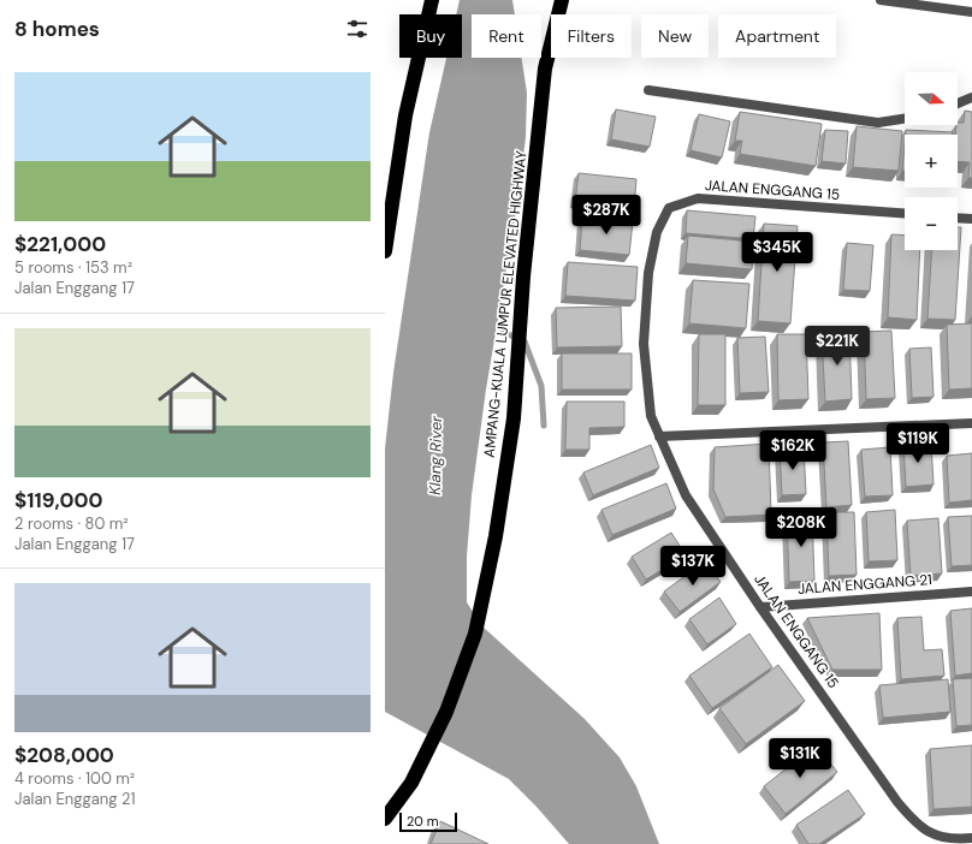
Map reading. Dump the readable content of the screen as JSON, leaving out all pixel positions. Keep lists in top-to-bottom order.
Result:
{
  "streets": {
    "highway": ["AMPANG-KUALA LUMPUR ELEVATED HIGHWAY"],
    "street": ["JALAN ENGGANG 15", "JALAN ENGGANG 21"]
  },
  "crossings": [
    ["JALAN ENGGANG 15", "JALAN ENGGANG 21"]
  ],
  "water": ["Klang River"],
  "scale_bar": "20 m",
  "north": "right",
  "page": {
    "heading": "8 homes",
    "chip": [
      "Buy",
      "Rent",
      "Filters",
      "New",
      "Apartment"
    ],
    "list": [
      {
        "name": "$221,000",
        "note": "5 rooms · 153 m² · Jalan Enggang 17"
      },
      {
        "name": "$119,000",
        "note": "2 rooms · 80 m² · Jalan Enggang 17"
      },
      {
        "name": "$208,000",
        "note": "4 rooms · 100 m² · Jalan Enggang 21"
      }
    ],
    "map_buttons": ["+", "−"],
    "price": [
      "$287K",
      "$345K",
      "$221K",
      "$119K",
      "$162K",
      "$208K",
      "$137K",
      "$131K"
    ],
    "scale": "20 m"
  }
}
